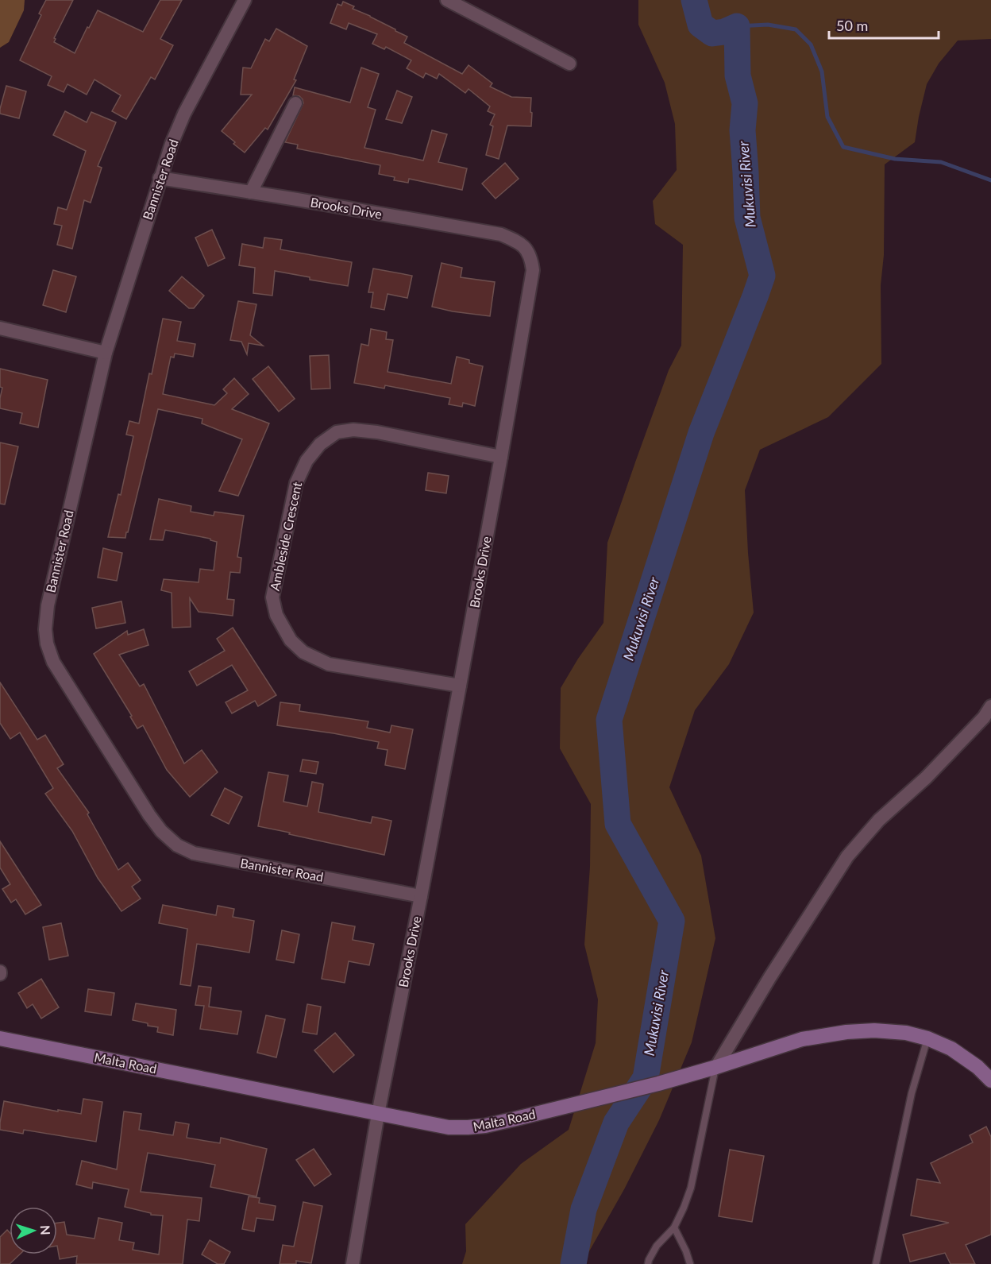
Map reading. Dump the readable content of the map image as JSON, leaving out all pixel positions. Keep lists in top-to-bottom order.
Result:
{
  "streets": {
    "street": [
      "Bannister Road",
      "Brooks Drive",
      "Ambleside Crescent",
      "Malta Road"
    ]
  },
  "crossings": [
    ["Bannister Road", "Brooks Drive"],
    ["Brooks Drive", "Ambleside Crescent"],
    ["Brooks Drive", "Malta Road"]
  ],
  "water": ["Mukuvisi River"],
  "scale_bar": "50 m",
  "north": "right"
}
